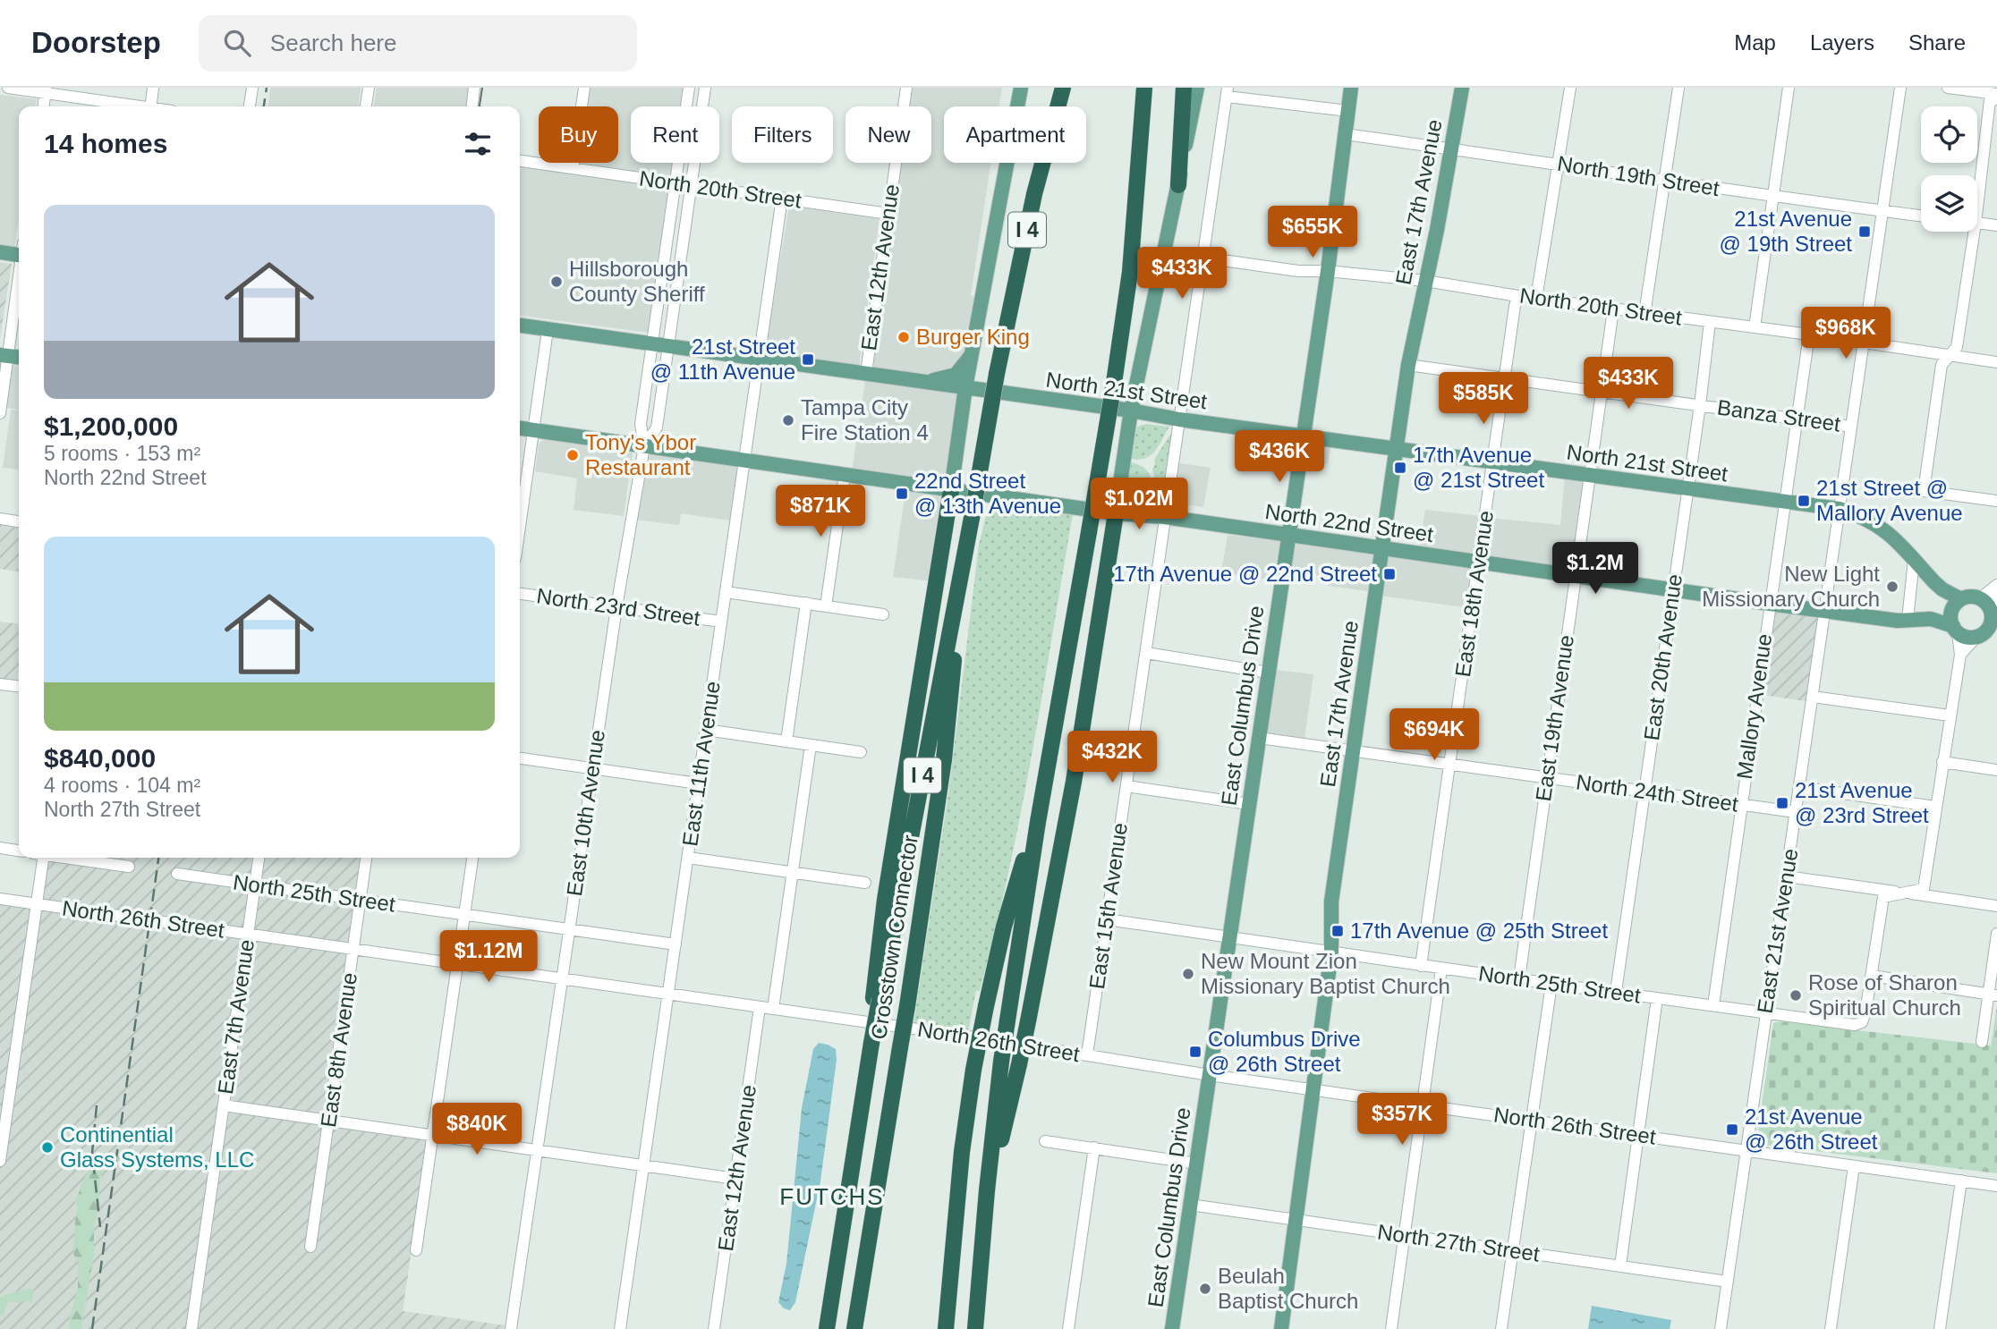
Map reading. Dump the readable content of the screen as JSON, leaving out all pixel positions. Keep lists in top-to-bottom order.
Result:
{
  "streets": {
    "highway": ["I 4", "Crosstown Connector"],
    "main road": [
      "East 17th Avenue",
      "North 21st Street",
      "North 22nd Street",
      "East Columbus Drive"
    ],
    "street": [
      "North 19th Street",
      "North 20th Street",
      "East 12th Avenue",
      "Banza Street",
      "East 18th Avenue",
      "North 23rd Street",
      "East 20th Avenue",
      "Mallory Avenue",
      "East 19th Avenue",
      "East 11th Avenue",
      "North 24th Street",
      "East 10th Avenue",
      "North 25th Street",
      "East 15th Avenue",
      "North 26th Street",
      "East 21st Avenue",
      "East 7th Avenue",
      "East 8th Avenue",
      "North 27th Street"
    ]
  },
  "crossings": [
    ["North 19th Street", "East 17th Avenue"],
    ["North 19th Street", "East Columbus Drive"],
    ["North 19th Street", "East 21st Avenue"],
    ["North 20th Street", "East 17th Avenue"],
    ["North 20th Street", "East 12th Avenue"],
    ["North 20th Street", "East 18th Avenue"],
    ["North 20th Street", "East 20th Avenue"],
    ["North 20th Street", "East Columbus Drive"],
    ["North 20th Street", "Mallory Avenue"],
    ["North 20th Street", "East 19th Avenue"],
    ["North 20th Street", "East 11th Avenue"],
    ["North 20th Street", "East 15th Avenue"],
    ["North 20th Street", "East 21st Avenue"],
    ["East 17th Avenue", "North 21st Street"],
    ["East 17th Avenue", "Banza Street"],
    ["East 17th Avenue", "North 22nd Street"],
    ["East 17th Avenue", "North 24th Street"],
    ["East 17th Avenue", "North 25th Street"],
    ["East 17th Avenue", "North 26th Street"],
    ["East 17th Avenue", "North 27th Street"],
    ["I 4", "Crosstown Connector"],
    ["East 12th Avenue", "North 21st Street"],
    ["East 12th Avenue", "North 26th Street"],
    ["North 21st Street", "North 22nd Street"],
    ["North 21st Street", "East 18th Avenue"],
    ["North 21st Street", "East 20th Avenue"],
    ["North 21st Street", "East Columbus Drive"],
    ["North 21st Street", "Mallory Avenue"],
    ["North 21st Street", "East 19th Avenue"],
    ["North 21st Street", "East 11th Avenue"],
    ["North 21st Street", "East 15th Avenue"],
    ["North 21st Street", "East 21st Avenue"],
    ["Banza Street", "East 18th Avenue"],
    ["Banza Street", "East 20th Avenue"],
    ["Banza Street", "Mallory Avenue"],
    ["Banza Street", "East 19th Avenue"],
    ["Banza Street", "East 21st Avenue"],
    ["North 22nd Street", "East 18th Avenue"],
    ["North 22nd Street", "East 20th Avenue"],
    ["North 22nd Street", "East Columbus Drive"],
    ["North 22nd Street", "Mallory Avenue"],
    ["North 22nd Street", "East 19th Avenue"],
    ["North 22nd Street", "East 11th Avenue"],
    ["North 22nd Street", "East 10th Avenue"],
    ["North 22nd Street", "East 15th Avenue"],
    ["North 22nd Street", "East 21st Avenue"],
    ["East 18th Avenue", "North 24th Street"],
    ["East 18th Avenue", "North 25th Street"],
    ["North 23rd Street", "East 11th Avenue"],
    ["North 23rd Street", "East 10th Avenue"],
    ["East 20th Avenue", "North 24th Street"],
    ["East 20th Avenue", "North 25th Street"],
    ["East Columbus Drive", "North 24th Street"],
    ["East Columbus Drive", "North 25th Street"],
    ["East Columbus Drive", "North 26th Street"],
    ["East Columbus Drive", "North 27th Street"],
    ["Mallory Avenue", "North 24th Street"],
    ["Mallory Avenue", "North 25th Street"],
    ["East 19th Avenue", "North 24th Street"],
    ["East 19th Avenue", "North 25th Street"],
    ["East 11th Avenue", "North 25th Street"],
    ["East 11th Avenue", "North 26th Street"],
    ["North 24th Street", "East 21st Avenue"],
    ["East 10th Avenue", "North 25th Street"],
    ["East 10th Avenue", "North 26th Street"],
    ["North 25th Street", "East 15th Avenue"],
    ["North 25th Street", "East 21st Avenue"],
    ["North 25th Street", "East 7th Avenue"],
    ["North 25th Street", "East 8th Avenue"],
    ["East 15th Avenue", "North 26th Street"],
    ["North 26th Street", "East 21st Avenue"],
    ["North 26th Street", "East 7th Avenue"],
    ["North 26th Street", "East 8th Avenue"],
    ["East 21st Avenue", "North 27th Street"]
  ],
  "districts": ["FUTCHS"],
  "places": {
    "transit": [
      "21st Avenue @ 19th Street",
      "21st Street @ 11th Avenue",
      "17th Avenue @ 21st Street",
      "22nd Street @ 13th Avenue",
      "21st Street @ Mallory Avenue",
      "17th Avenue @ 22nd Street",
      "21st Avenue @ 23rd Street",
      "17th Avenue @ 25th Street",
      "Columbus Drive @ 26th Street",
      "21st Avenue @ 26th Street"
    ],
    "other": [
      "Hillsborough County Sheriff",
      "Burger King",
      "Tampa City Fire Station 4",
      "Tony's Ybor Restaurant",
      "New Light Missionary Church",
      "New Mount Zion Missionary Baptist Church",
      "Rose of Sharon Spiritual Church",
      "Continential Glass Systems, LLC",
      "Beulah Baptist Church"
    ]
  },
  "page": {
    "header": "Doorstep",
    "search": "Search here",
    "nav": ["Map", "Layers", "Share"],
    "chip": [
      "Buy",
      "Rent",
      "Filters",
      "New",
      "Apartment"
    ],
    "heading": "14 homes",
    "list": [
      {
        "name": "$1,200,000",
        "note": "5 rooms · 153 m² · North 22nd Street"
      },
      {
        "name": "$840,000",
        "note": "4 rooms · 104 m² · North 27th Street"
      }
    ],
    "price": [
      "$655K",
      "$433K",
      "$968K",
      "$433K",
      "$585K",
      "$436K",
      "$1.02M",
      "$871K",
      "$1.2M",
      "$694K",
      "$432K",
      "$1.12M",
      "$357K",
      "$840K"
    ]
  }
}
